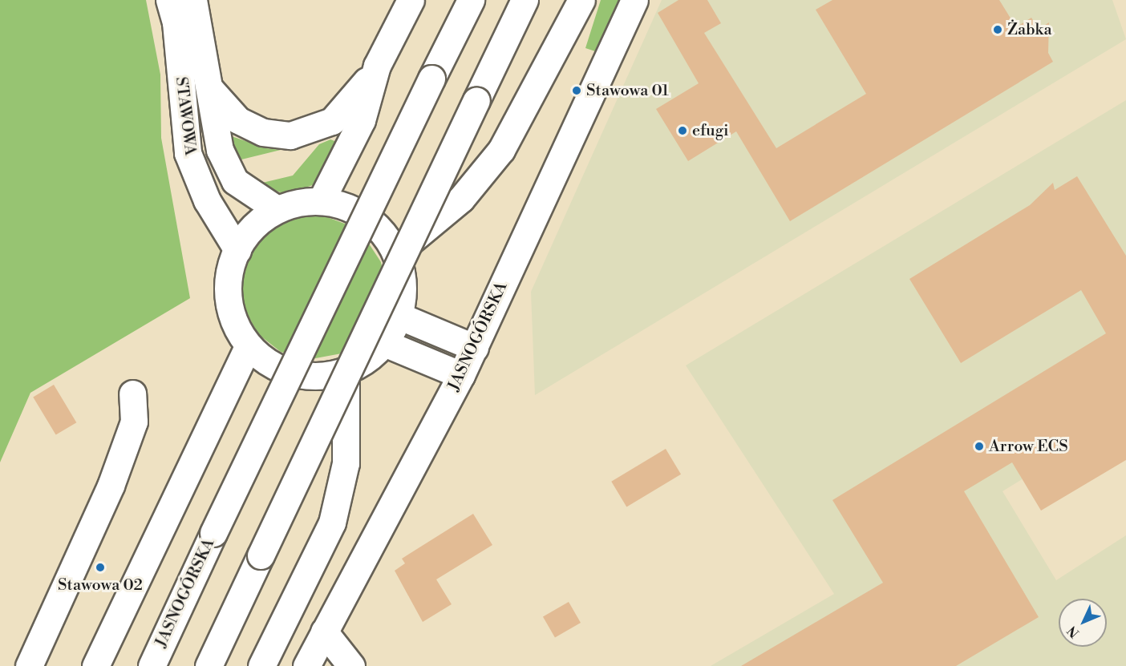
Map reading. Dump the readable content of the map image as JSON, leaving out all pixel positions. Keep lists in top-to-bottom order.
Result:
{
  "streets": {
    "street": ["STAWOWA", "JASNOGÓRSKA"]
  },
  "places": [
    "Żabka",
    "Stawowa 01",
    "efugi",
    "Arrow ECS",
    "Stawowa 02"
  ],
  "north": "bottom left"
}
